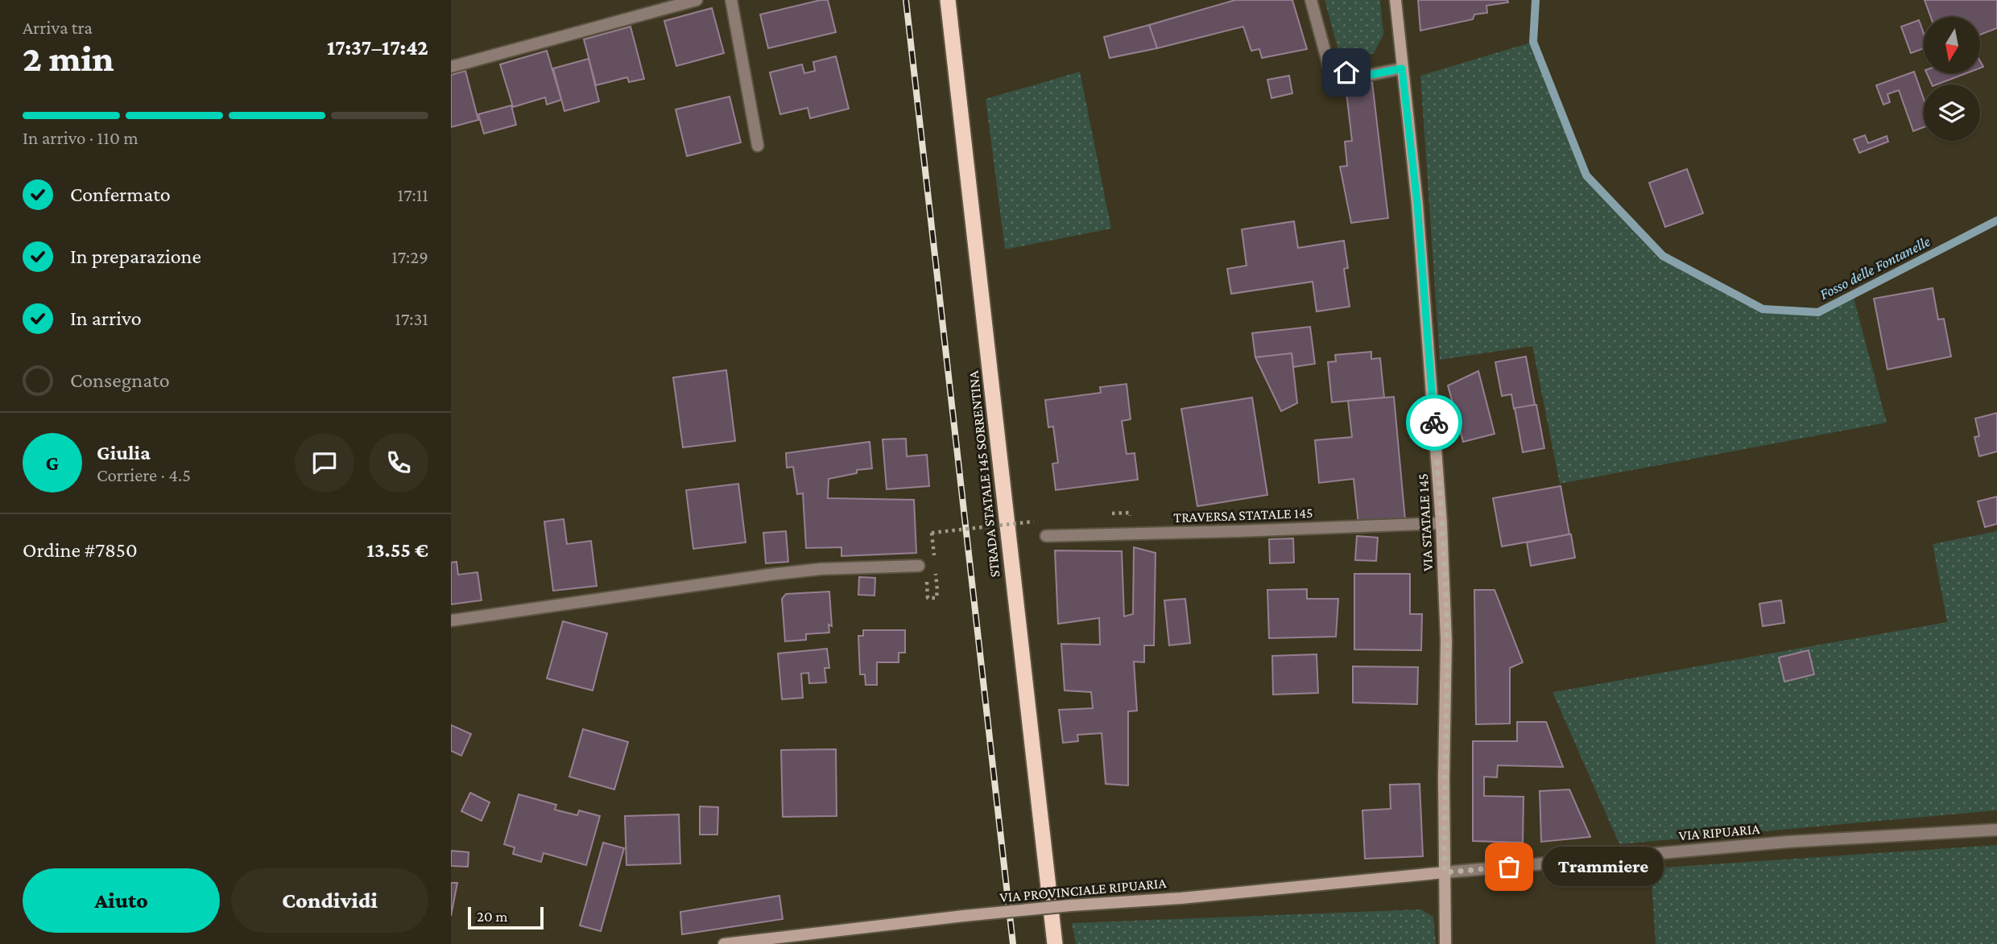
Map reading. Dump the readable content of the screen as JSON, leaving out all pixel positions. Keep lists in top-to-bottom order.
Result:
{
  "streets": {
    "highway": ["STRADA STATALE 145 SORRENTINA"],
    "main road": ["VIA STATALE 145", "VIA PROVINCIALE RIPUARIA"],
    "street": ["TRAVERSA STATALE 145", "VIA RIPUARIA"]
  },
  "crossings": [
    ["TRAVERSA STATALE 145", "VIA STATALE 145"],
    ["VIA STATALE 145", "VIA RIPUARIA"],
    ["VIA STATALE 145", "VIA PROVINCIALE RIPUARIA"],
    ["VIA RIPUARIA", "VIA PROVINCIALE RIPUARIA"]
  ],
  "water": ["Fosso delle Fontanelle"],
  "places": ["Trammiere"],
  "scale_bar": "20 m",
  "north": "bottom",
  "page": {
    "heading": ["2 min", "Arriva tra", "17:37–17:42"],
    "panel": [
      "Giulia",
      "Corriere · 4.5",
      "Ordine #7850",
      "13.55 €"
    ],
    "bar": "In arrivo · 110 m",
    "list": [
      ["Confermato", "17:11"],
      ["In preparazione", "17:29"],
      ["In arrivo", "17:31"],
      "Consegnato"
    ],
    "round": "G",
    "bubble": "Trammiere",
    "buttons": ["Aiuto", "Condividi"],
    "scale": "20 m"
  }
}
